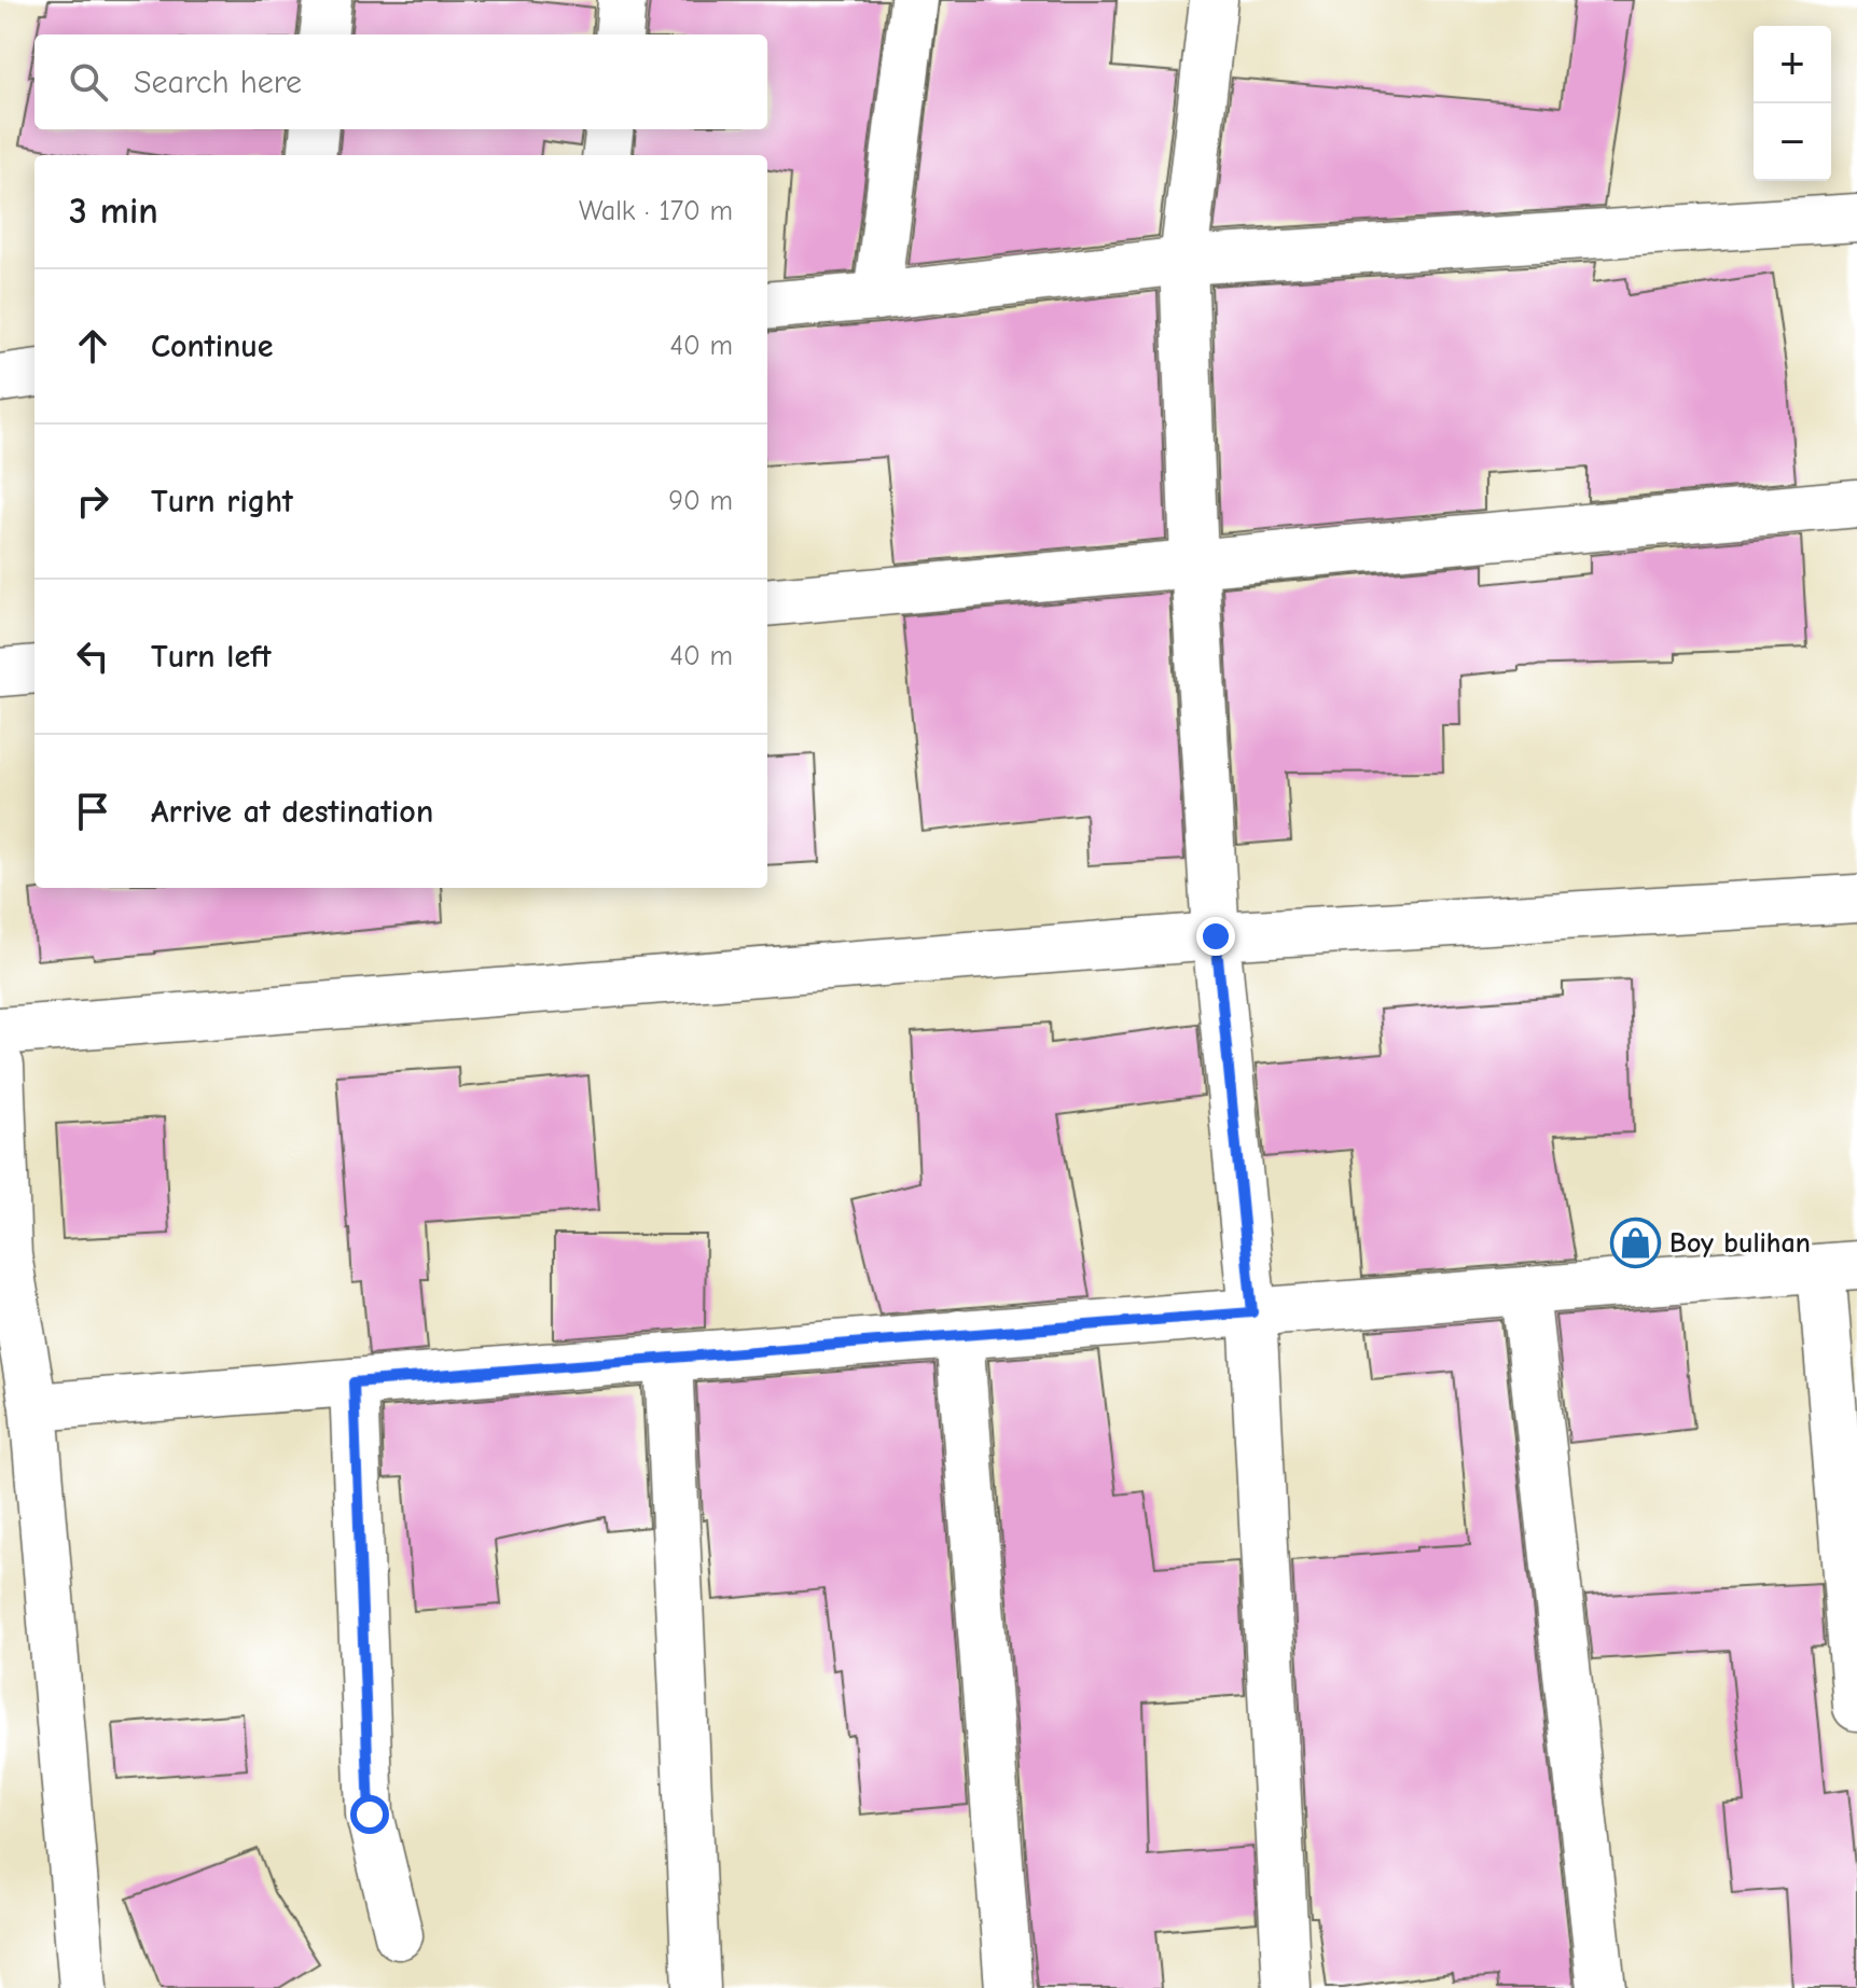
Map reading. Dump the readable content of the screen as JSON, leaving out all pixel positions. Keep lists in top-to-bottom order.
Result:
{
  "places": {
    "shop": ["Boy bulihan"]
  },
  "page": {
    "map_buttons": ["+", "−"],
    "search": "Search here",
    "heading": ["3 min", "Walk · 170 m"],
    "list": [
      ["Continue", "40 m"],
      ["Turn right", "90 m"],
      ["Turn left", "40 m"],
      "Arrive at destination"
    ]
  }
}
